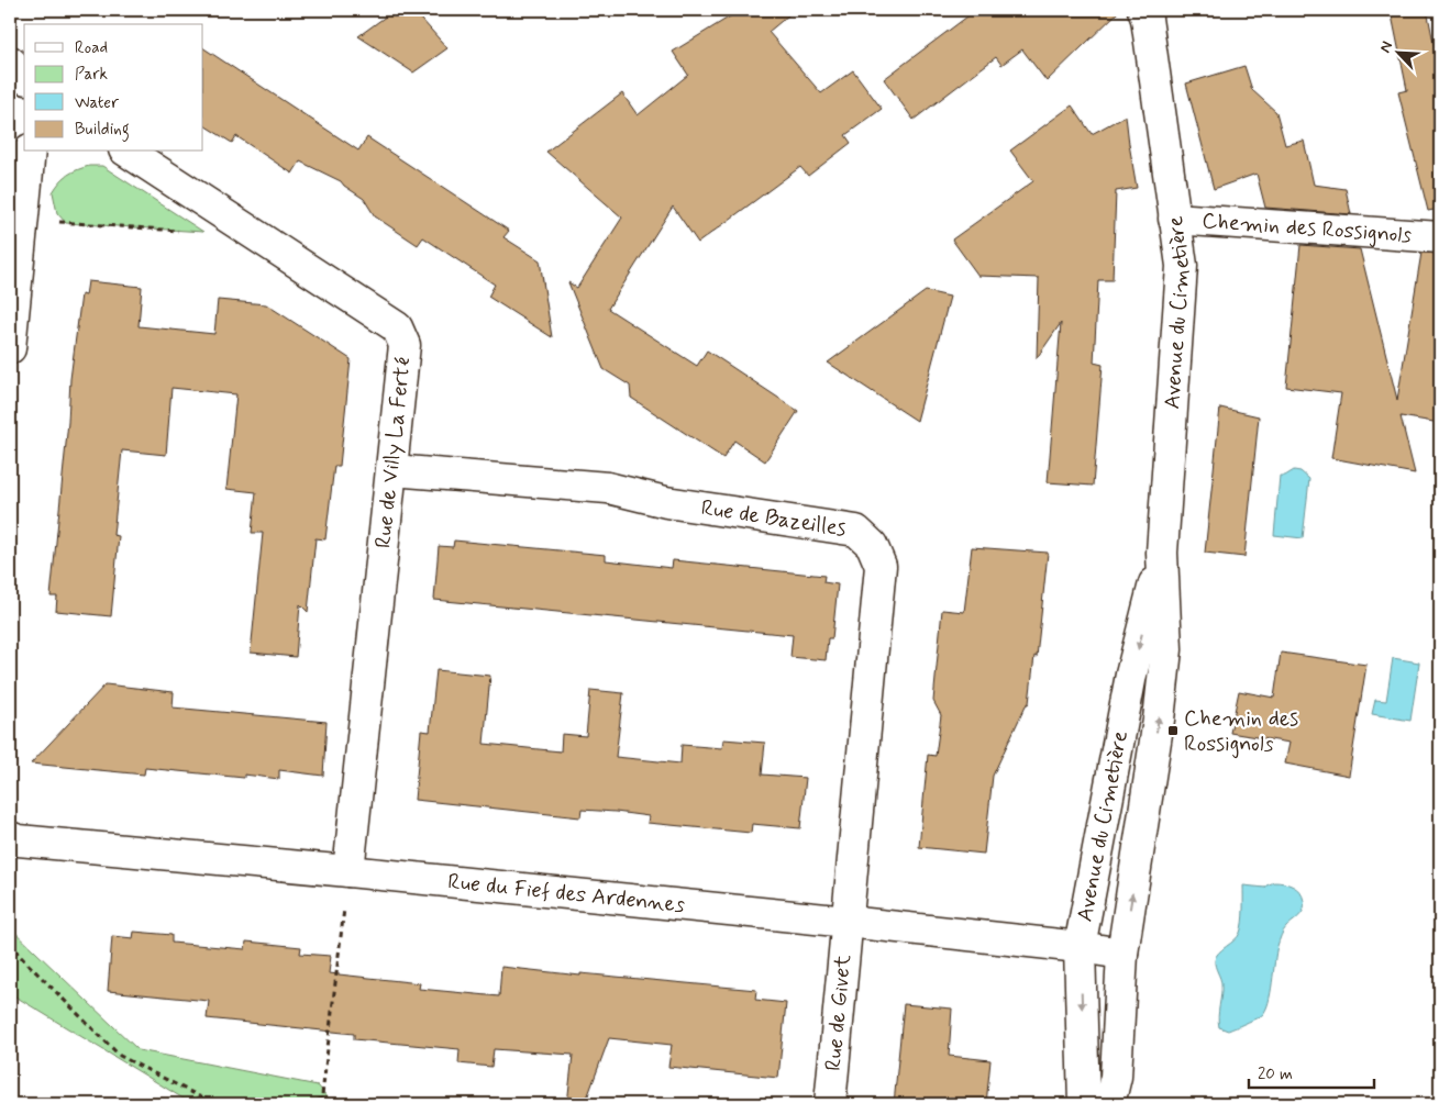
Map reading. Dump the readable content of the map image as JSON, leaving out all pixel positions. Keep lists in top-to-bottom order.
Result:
{
  "streets": {
    "street": [
      "Chemin des Rossignols",
      "Avenue du Cimetière",
      "Rue de Villy La Ferté",
      "Rue de Bazeilles",
      "Rue du Fief des Ardennes",
      "Rue de Givet"
    ]
  },
  "crossings": [
    ["Chemin des Rossignols", "Avenue du Cimetière"],
    ["Avenue du Cimetière", "Rue du Fief des Ardennes"],
    ["Rue de Villy La Ferté", "Rue de Bazeilles"],
    ["Rue de Villy La Ferté", "Rue du Fief des Ardennes"],
    ["Rue de Bazeilles", "Rue du Fief des Ardennes"],
    ["Rue de Bazeilles", "Rue de Givet"],
    ["Rue du Fief des Ardennes", "Rue de Givet"]
  ],
  "places": {
    "transit": ["Chemin des Rossignols"]
  },
  "legend": [
    "Road",
    "Park",
    "Water",
    "Building"
  ],
  "scale_bar": "20 m",
  "north": "top left"
}
